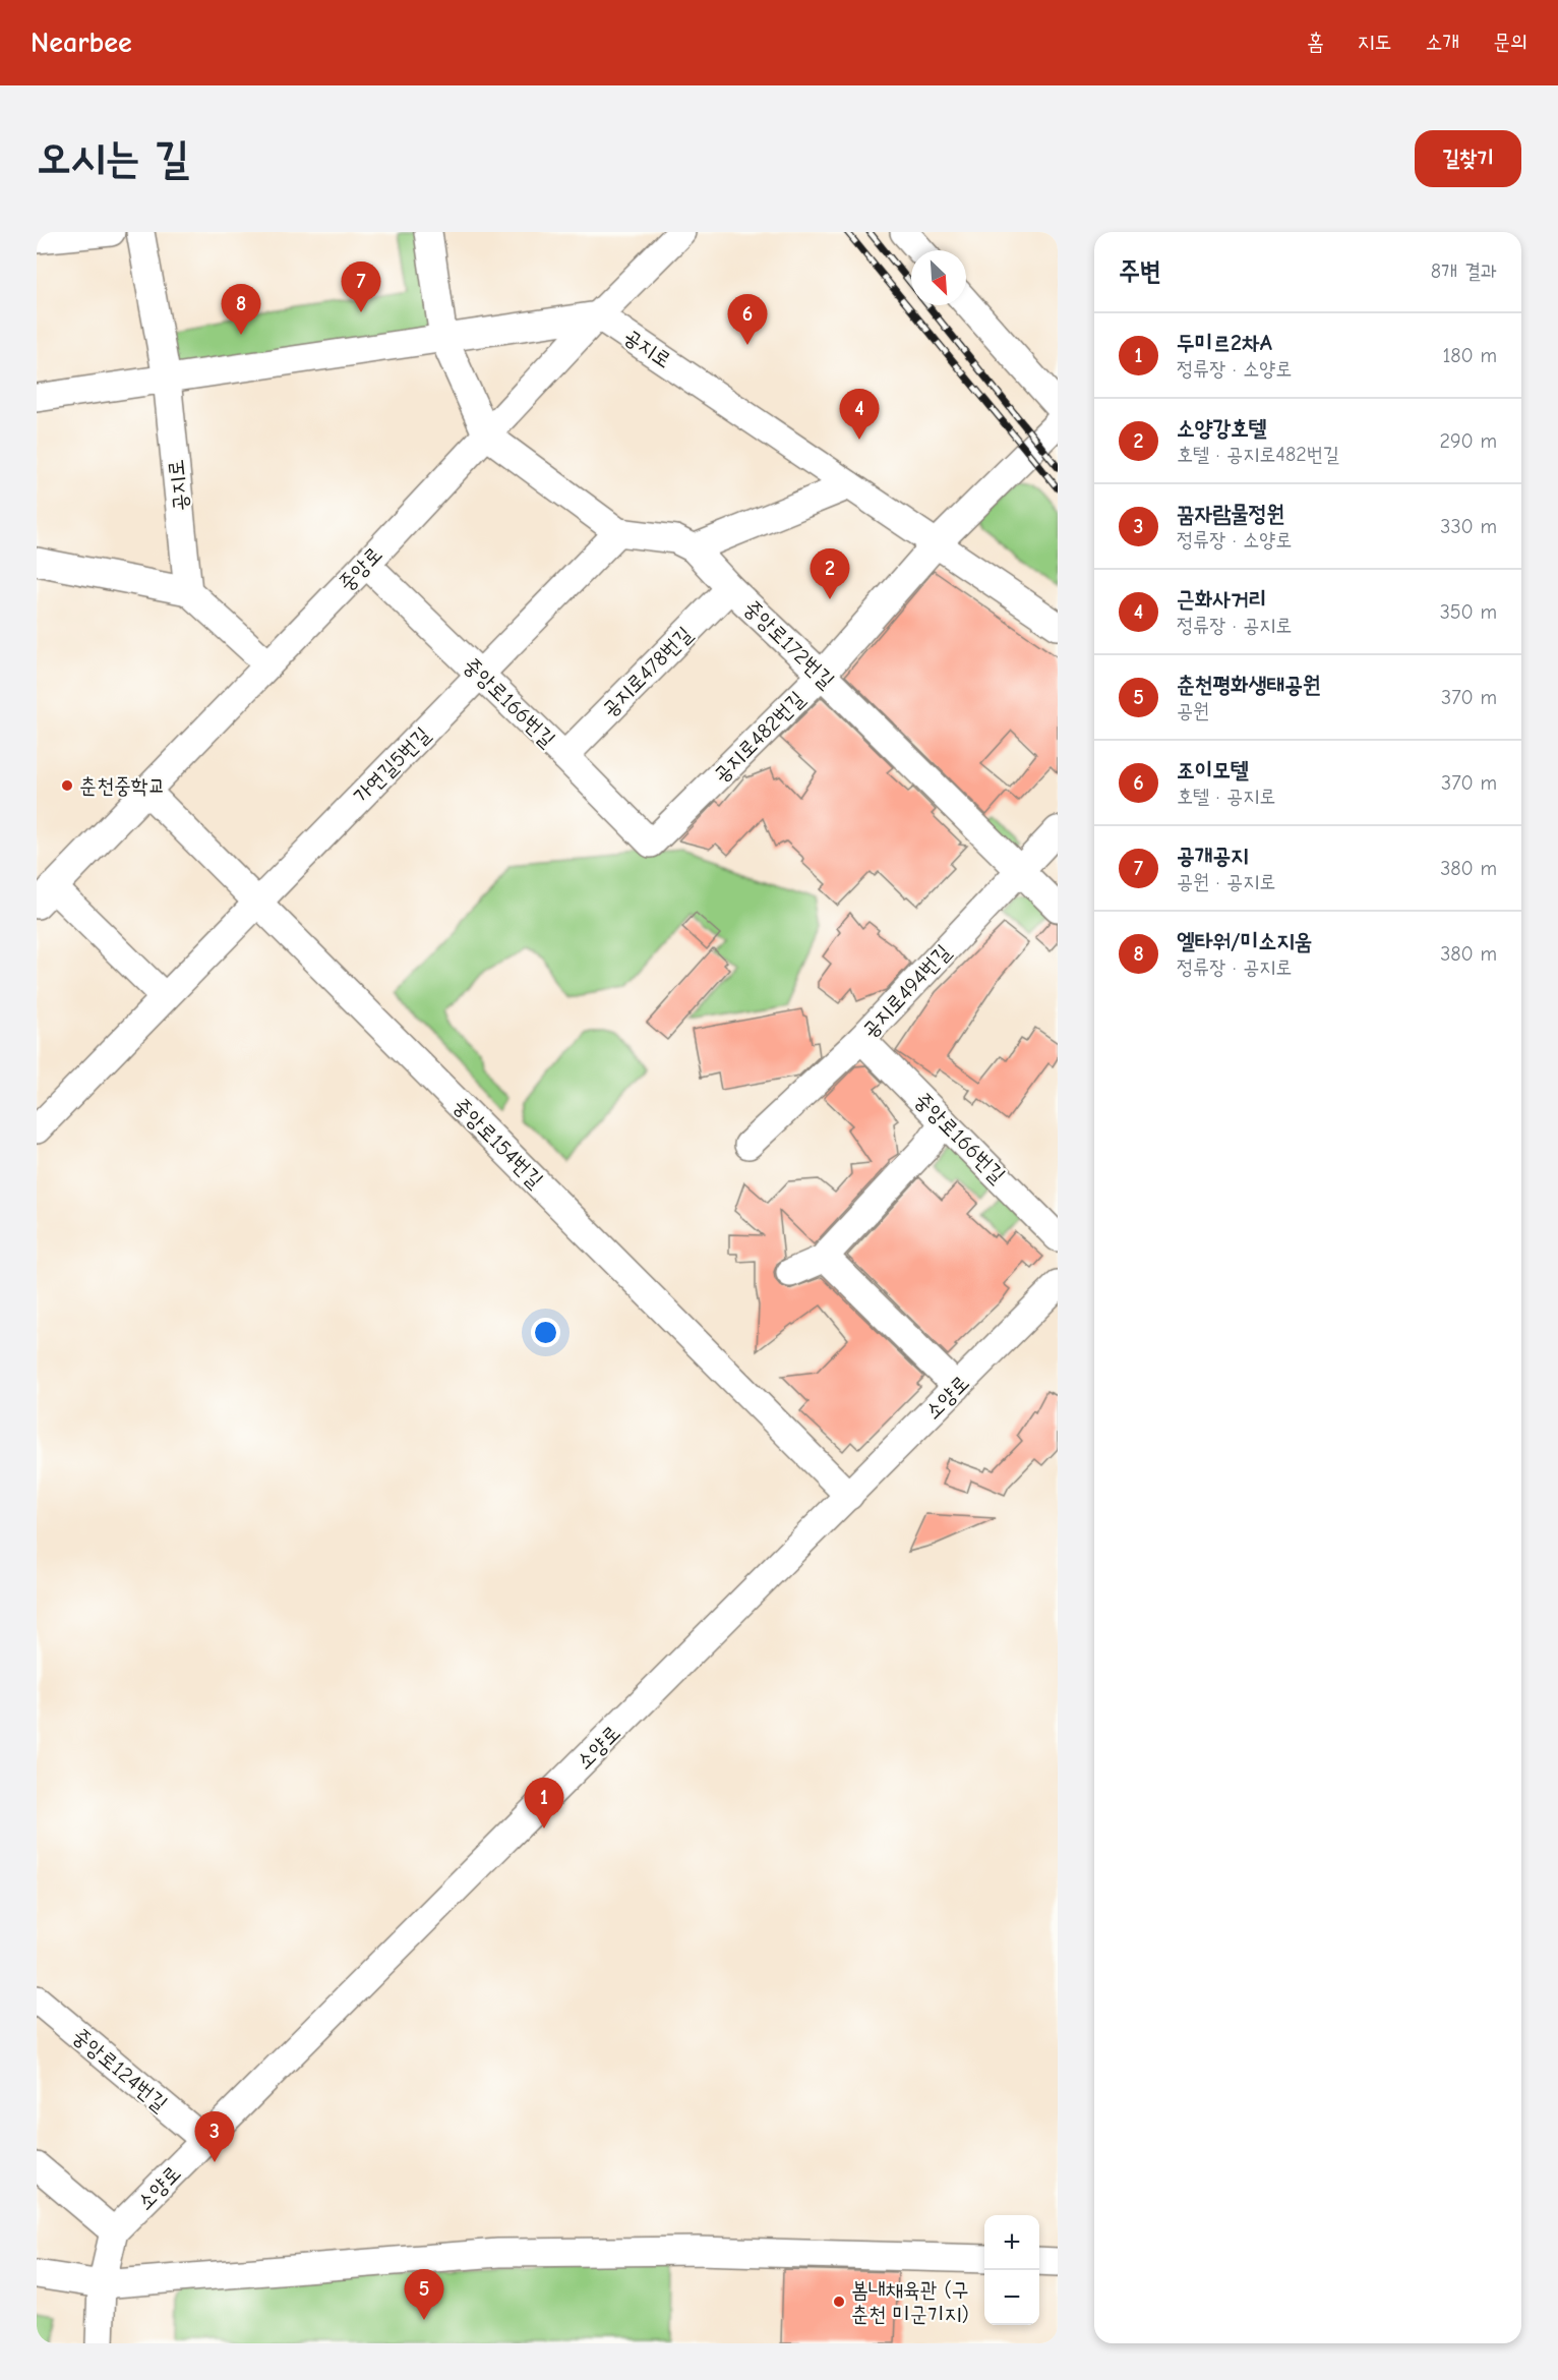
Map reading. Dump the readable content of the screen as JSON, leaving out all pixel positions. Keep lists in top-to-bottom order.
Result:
{
  "streets": {
    "street": [
      "공지로",
      "중앙로",
      "중앙로172번길",
      "공지로478번길",
      "중앙로166번길",
      "공지로482번길",
      "가연길5번길",
      "공지로494번길",
      "중앙로154번길",
      "소양로",
      "중앙로124번길"
    ]
  },
  "crossings": [
    ["공지로", "중앙로"],
    ["공지로", "공지로482번길"],
    ["중앙로", "중앙로172번길"],
    ["중앙로", "중앙로166번길"],
    ["중앙로", "중앙로154번길"],
    ["중앙로172번길", "공지로478번길"],
    ["중앙로172번길", "공지로482번길"],
    ["중앙로172번길", "가연길5번길"],
    ["중앙로172번길", "공지로494번길"],
    ["공지로478번길", "중앙로166번길"],
    ["중앙로166번길", "공지로482번길"],
    ["중앙로166번길", "가연길5번길"],
    ["중앙로166번길", "공지로494번길"],
    ["가연길5번길", "중앙로154번길"],
    ["중앙로154번길", "소양로"],
    ["소양로", "중앙로124번길"]
  ],
  "places": ["춘천중학교", "봄내채육관 (구 춘천 미군기지)"],
  "north": "bottom right",
  "page": {
    "header": "Nearbee",
    "nav": [
      "홈",
      "지도",
      "소개",
      "문의"
    ],
    "buttons": "길찾기",
    "title": "오시는 길",
    "heading": ["주변", "8개 결과"],
    "pins": [
      "7",
      "8",
      "6",
      "4",
      "2",
      "1",
      "3",
      "5"
    ],
    "list": [
      {
        "mark": "1",
        "name": "두미르2차A",
        "note": "정류장 · 소양로",
        "value": "180 m"
      },
      {
        "mark": "2",
        "name": "소양강호텔",
        "note": "호텔 · 공지로482번길",
        "value": "290 m"
      },
      {
        "mark": "3",
        "name": "꿈자람물정원",
        "note": "정류장 · 소양로",
        "value": "330 m"
      },
      {
        "mark": "4",
        "name": "근화사거리",
        "note": "정류장 · 공지로",
        "value": "350 m"
      },
      {
        "mark": "5",
        "name": "춘천평화생태공원",
        "note": "공원",
        "value": "370 m"
      },
      {
        "mark": "6",
        "name": "조이모텔",
        "note": "호텔 · 공지로",
        "value": "370 m"
      },
      {
        "mark": "7",
        "name": "공개공지",
        "note": "공원 · 공지로",
        "value": "380 m"
      },
      {
        "mark": "8",
        "name": "엘타워/미소지움",
        "note": "정류장 · 공지로",
        "value": "380 m"
      }
    ],
    "map_buttons": ["+", "−"]
  }
}
